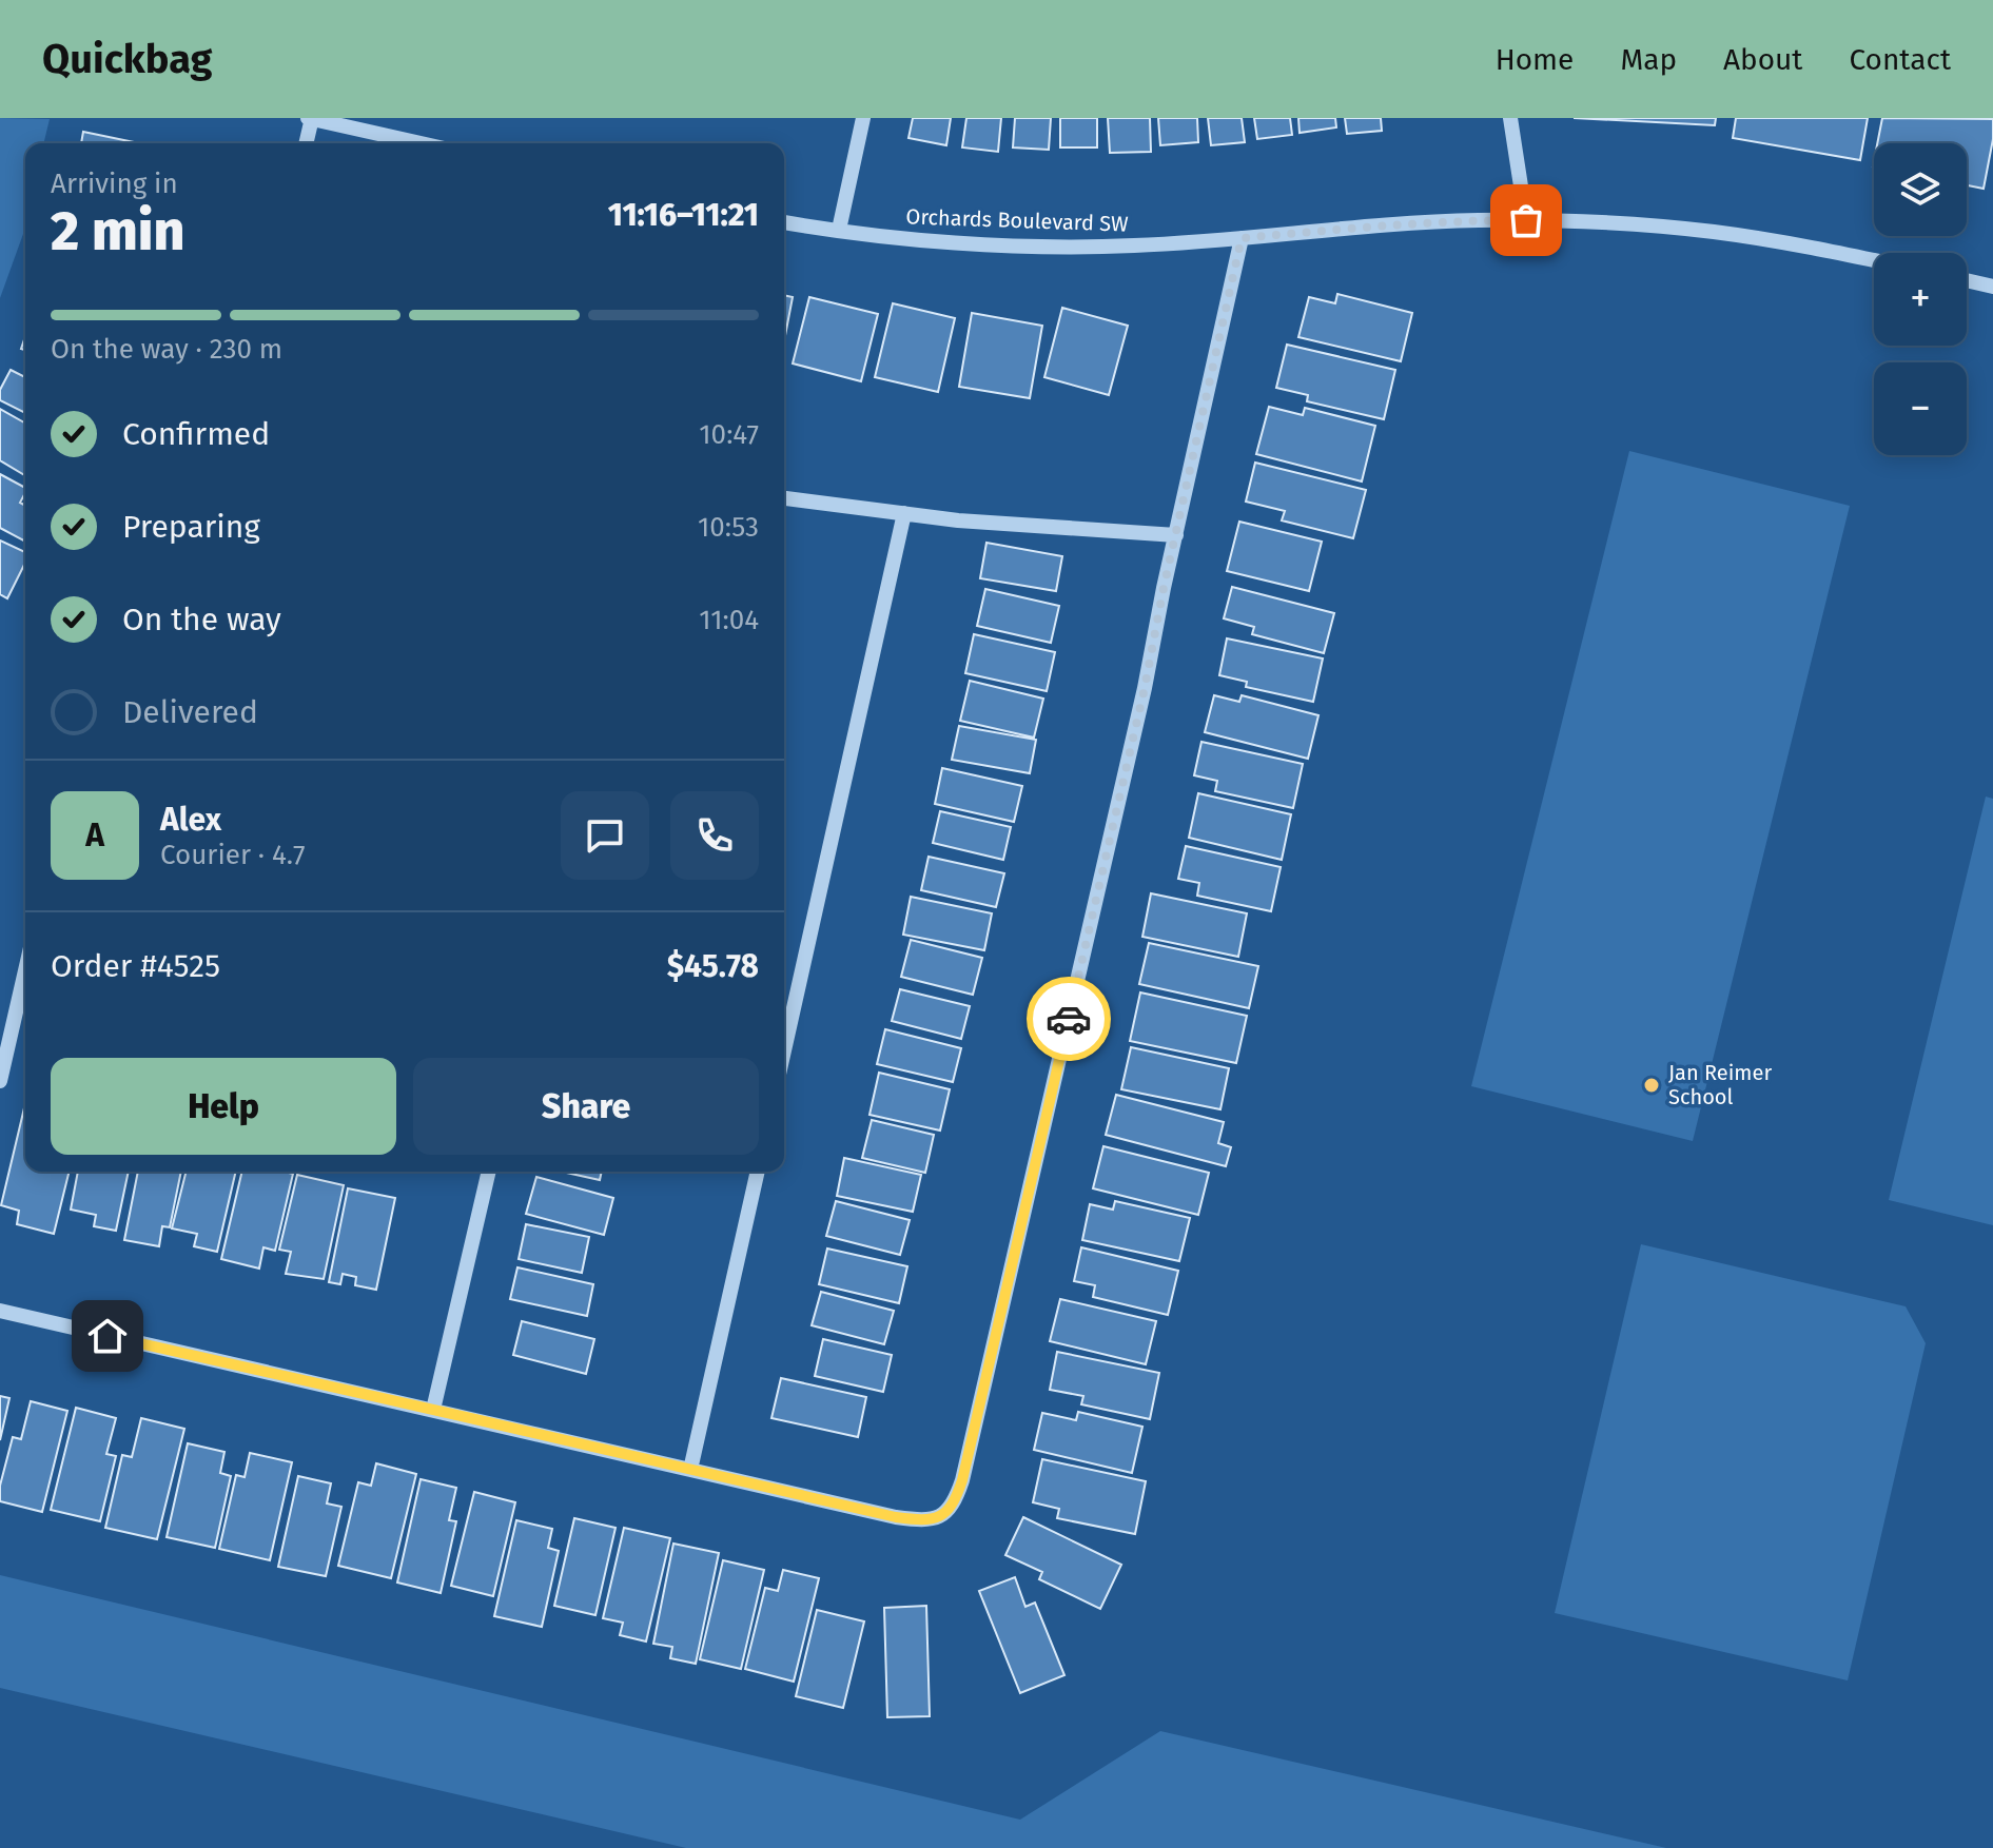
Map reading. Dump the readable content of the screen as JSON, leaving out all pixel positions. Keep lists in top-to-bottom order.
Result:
{
  "streets": {
    "street": ["Orchards Boulevard SW"]
  },
  "places": ["Jan Reimer School"],
  "page": {
    "header": "Quickbag",
    "nav": [
      "Home",
      "Map",
      "About",
      "Contact"
    ],
    "map_buttons": ["+", "−"],
    "heading": ["2 min", "Arriving in", "11:16–11:21"],
    "panel": [
      "Alex",
      "Courier · 4.7",
      "Order #4525",
      "$45.78"
    ],
    "bar": "On the way · 230 m",
    "list": [
      ["Confirmed", "10:47"],
      ["Preparing", "10:53"],
      ["On the way", "11:04"],
      "Delivered"
    ],
    "round": "A",
    "buttons": ["Help", "Share"]
  }
}
